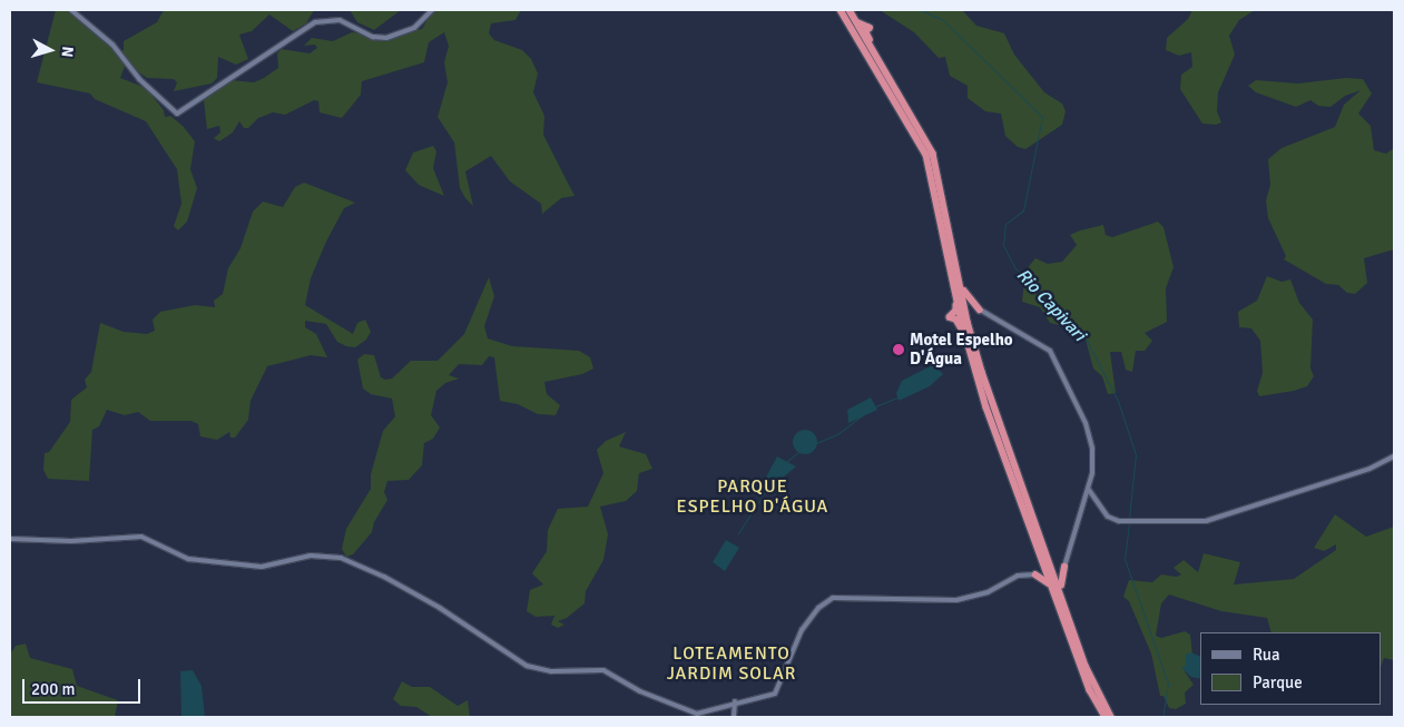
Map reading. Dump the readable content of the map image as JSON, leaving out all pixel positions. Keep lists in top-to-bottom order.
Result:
{
  "districts": ["PARQUE ESPELHO D'ÁGUA", "LOTEAMENTO JARDIM SOLAR"],
  "water": ["Rio Capivari"],
  "places": ["Motel Espelho D'Água"],
  "legend": ["Rua", "Parque"],
  "scale_bar": "200 m",
  "north": "right"
}
